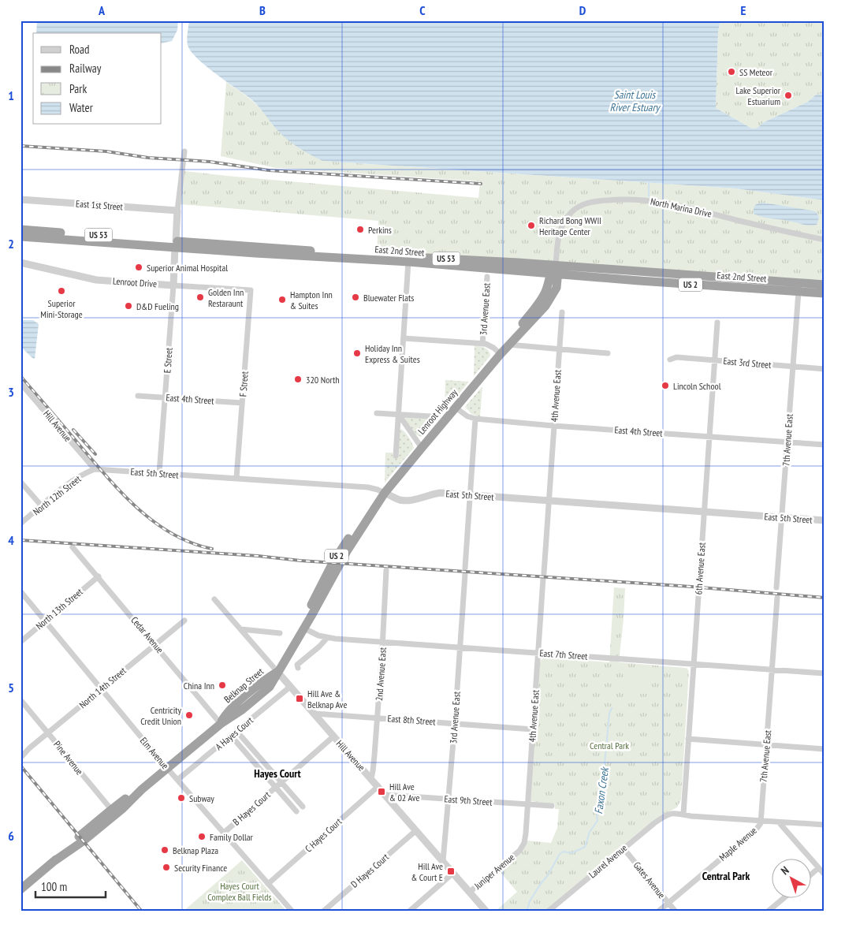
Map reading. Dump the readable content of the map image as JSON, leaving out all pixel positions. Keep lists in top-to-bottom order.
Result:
{
  "streets": {
    "highway": [
      "US 53",
      "East 2nd Street",
      "US 2",
      "Lenroot Highway",
      "Belknap Street"
    ],
    "street": [
      "East 1st Street",
      "North Marina Drive",
      "Lenroot Drive",
      "3rd Avenue East",
      "E Street",
      "East 3rd Street",
      "F Street",
      "4th Avenue East",
      "East 4th Street",
      "Hill Avenue",
      "7th Avenue East",
      "East 5th Street",
      "North 12th Street",
      "6th Avenue East",
      "North 13th Street",
      "Cedar Avenue",
      "East 7th Street",
      "2nd Avenue East",
      "North 14th Street",
      "East 8th Street",
      "A Hayes Court",
      "Elm Avenue",
      "Pine Avenue",
      "East 9th Street",
      "B Hayes Court",
      "C Hayes Court",
      "Maple Avenue",
      "Laurel Avenue",
      "D Hayes Court",
      "Juniper Avenue",
      "Gates Avenue"
    ]
  },
  "crossings": [
    ["East 1st Street", "E Street"],
    ["North Marina Drive", "East 2nd Street"],
    ["North Marina Drive", "Lenroot Highway"],
    ["East 2nd Street", "E Street"],
    ["East 2nd Street", "Lenroot Highway"],
    ["East 2nd Street", "7th Avenue East"],
    ["Lenroot Drive", "E Street"],
    ["Lenroot Drive", "F Street"],
    ["3rd Avenue East", "East 4th Street"],
    ["3rd Avenue East", "Lenroot Highway"],
    ["3rd Avenue East", "Hill Avenue"],
    ["3rd Avenue East", "East 5th Street"],
    ["3rd Avenue East", "East 7th Street"],
    ["3rd Avenue East", "East 8th Street"],
    ["3rd Avenue East", "East 9th Street"],
    ["E Street", "East 4th Street"],
    ["E Street", "East 5th Street"],
    ["East 3rd Street", "7th Avenue East"],
    ["East 3rd Street", "6th Avenue East"],
    ["F Street", "East 4th Street"],
    ["F Street", "East 5th Street"],
    ["4th Avenue East", "East 4th Street"],
    ["4th Avenue East", "East 5th Street"],
    ["4th Avenue East", "East 7th Street"],
    ["4th Avenue East", "East 8th Street"],
    ["4th Avenue East", "East 9th Street"],
    ["4th Avenue East", "Juniper Avenue"],
    ["East 4th Street", "Lenroot Highway"],
    ["East 4th Street", "7th Avenue East"],
    ["East 4th Street", "6th Avenue East"],
    ["Lenroot Highway", "Hill Avenue"],
    ["Lenroot Highway", "East 5th Street"],
    ["Lenroot Highway", "East 7th Street"],
    ["Lenroot Highway", "Belknap Street"],
    ["Hill Avenue", "East 5th Street"],
    ["Hill Avenue", "North 12th Street"],
    ["Hill Avenue", "2nd Avenue East"],
    ["Hill Avenue", "Belknap Street"],
    ["Hill Avenue", "East 8th Street"],
    ["Hill Avenue", "A Hayes Court"],
    ["Hill Avenue", "East 9th Street"],
    ["Hill Avenue", "B Hayes Court"],
    ["Hill Avenue", "C Hayes Court"],
    ["Hill Avenue", "D Hayes Court"],
    ["Hill Avenue", "Juniper Avenue"],
    ["7th Avenue East", "East 5th Street"],
    ["7th Avenue East", "East 7th Street"],
    ["7th Avenue East", "Maple Avenue"],
    ["East 5th Street", "North 12th Street"],
    ["East 5th Street", "6th Avenue East"],
    ["6th Avenue East", "East 7th Street"],
    ["6th Avenue East", "Laurel Avenue"],
    ["North 13th Street", "Cedar Avenue"],
    ["North 13th Street", "Elm Avenue"],
    ["Cedar Avenue", "Belknap Street"],
    ["Cedar Avenue", "North 14th Street"],
    ["East 7th Street", "2nd Avenue East"],
    ["2nd Avenue East", "East 8th Street"],
    ["Belknap Street", "Elm Avenue"],
    ["Belknap Street", "Pine Avenue"],
    ["North 14th Street", "Elm Avenue"],
    ["North 14th Street", "Pine Avenue"],
    ["A Hayes Court", "Elm Avenue"],
    ["Elm Avenue", "B Hayes Court"],
    ["Elm Avenue", "C Hayes Court"],
    ["Maple Avenue", "Gates Avenue"],
    ["Laurel Avenue", "Gates Avenue"]
  ],
  "districts": ["Hayes Court", "Central Park"],
  "water": ["Saint Louis River Estuary", "Faxon Creek"],
  "parks": ["Central Park", "Hayes Court Complex Ball Fields"],
  "places": {
    "other": [
      "SS Meteor",
      "Lake Superior Estuarium",
      "Richard Bong WWII Heritage Center",
      "Perkins",
      "Superior Animal Hospital",
      "Superior Mini-Storage",
      "Golden Inn Restaraunt",
      "Bluewater Flats",
      "Hampton Inn & Suites",
      "D&D Fueling",
      "Holiday Inn Express & Suites",
      "320 North",
      "Lincoln School",
      "China Inn",
      "Centricity Credit Union",
      "Subway",
      "Family Dollar",
      "Belknap Plaza",
      "Security Finance"
    ],
    "transit": ["Hill Ave & Belknap Ave", "Hill Ave & 02 Ave", "Hill Ave & Court E"]
  },
  "legend": [
    "Road",
    "Railway",
    "Park",
    "Water"
  ],
  "scale_bar": "100 m",
  "north": "top left",
  "grid": {
    "columns": [
      "A",
      "B",
      "C",
      "D",
      "E"
    ],
    "rows": [
      "1",
      "2",
      "3",
      "4",
      "5",
      "6"
    ]
  }
}
